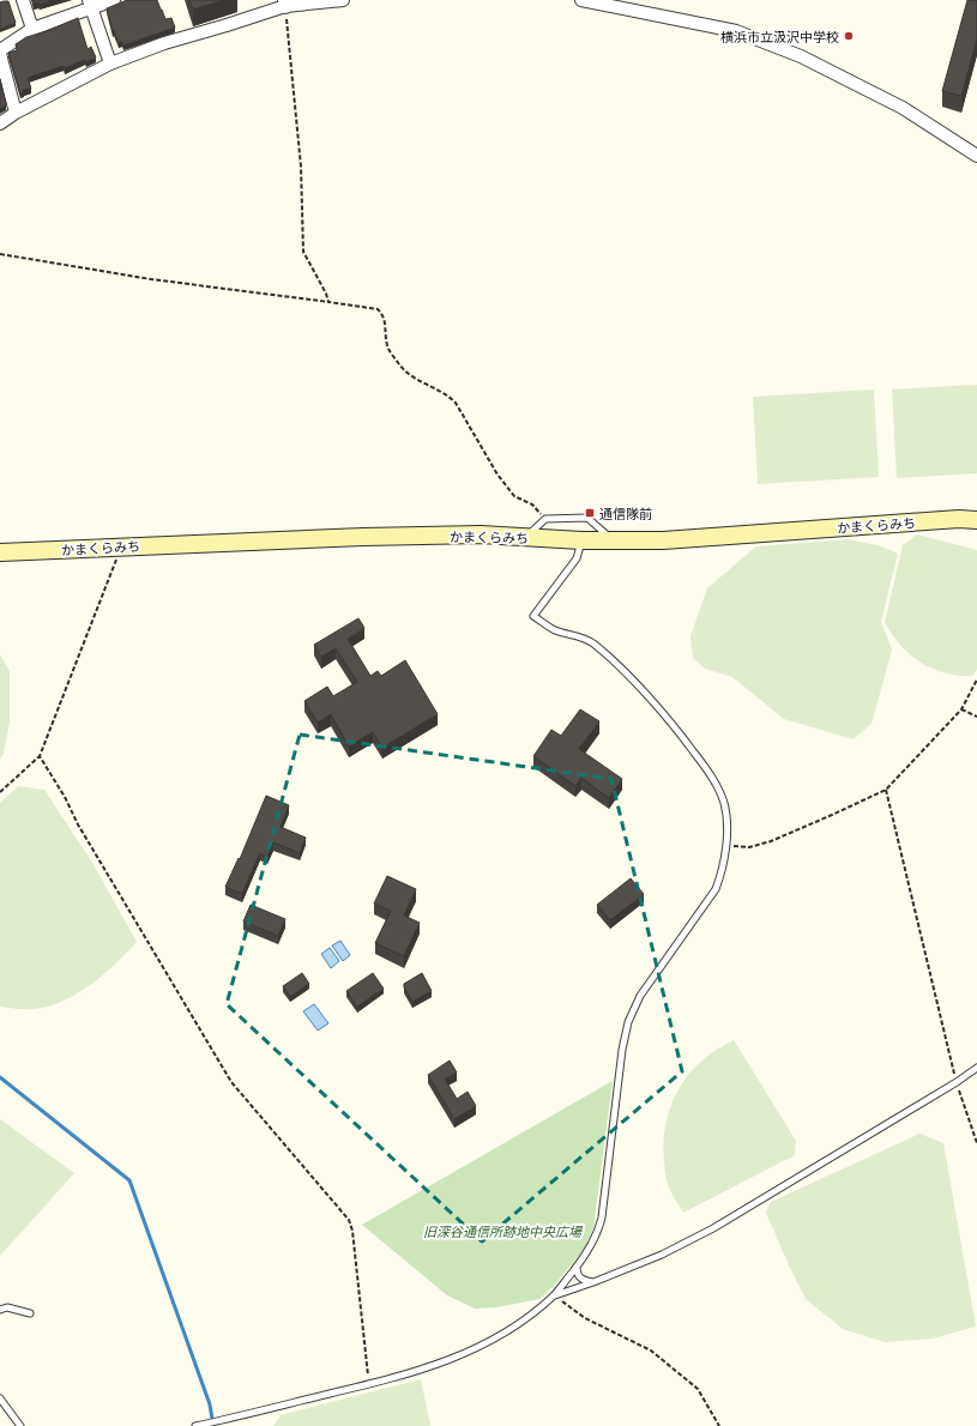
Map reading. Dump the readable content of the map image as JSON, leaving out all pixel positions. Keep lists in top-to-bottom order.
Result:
{
  "streets": {
    "main road": ["かまくらみち"]
  },
  "parks": ["旧深谷通信所跡地中央広場"],
  "places": {
    "other": ["横浜市立汲沢中学校"],
    "transit": ["通信隊前"]
  }
}
